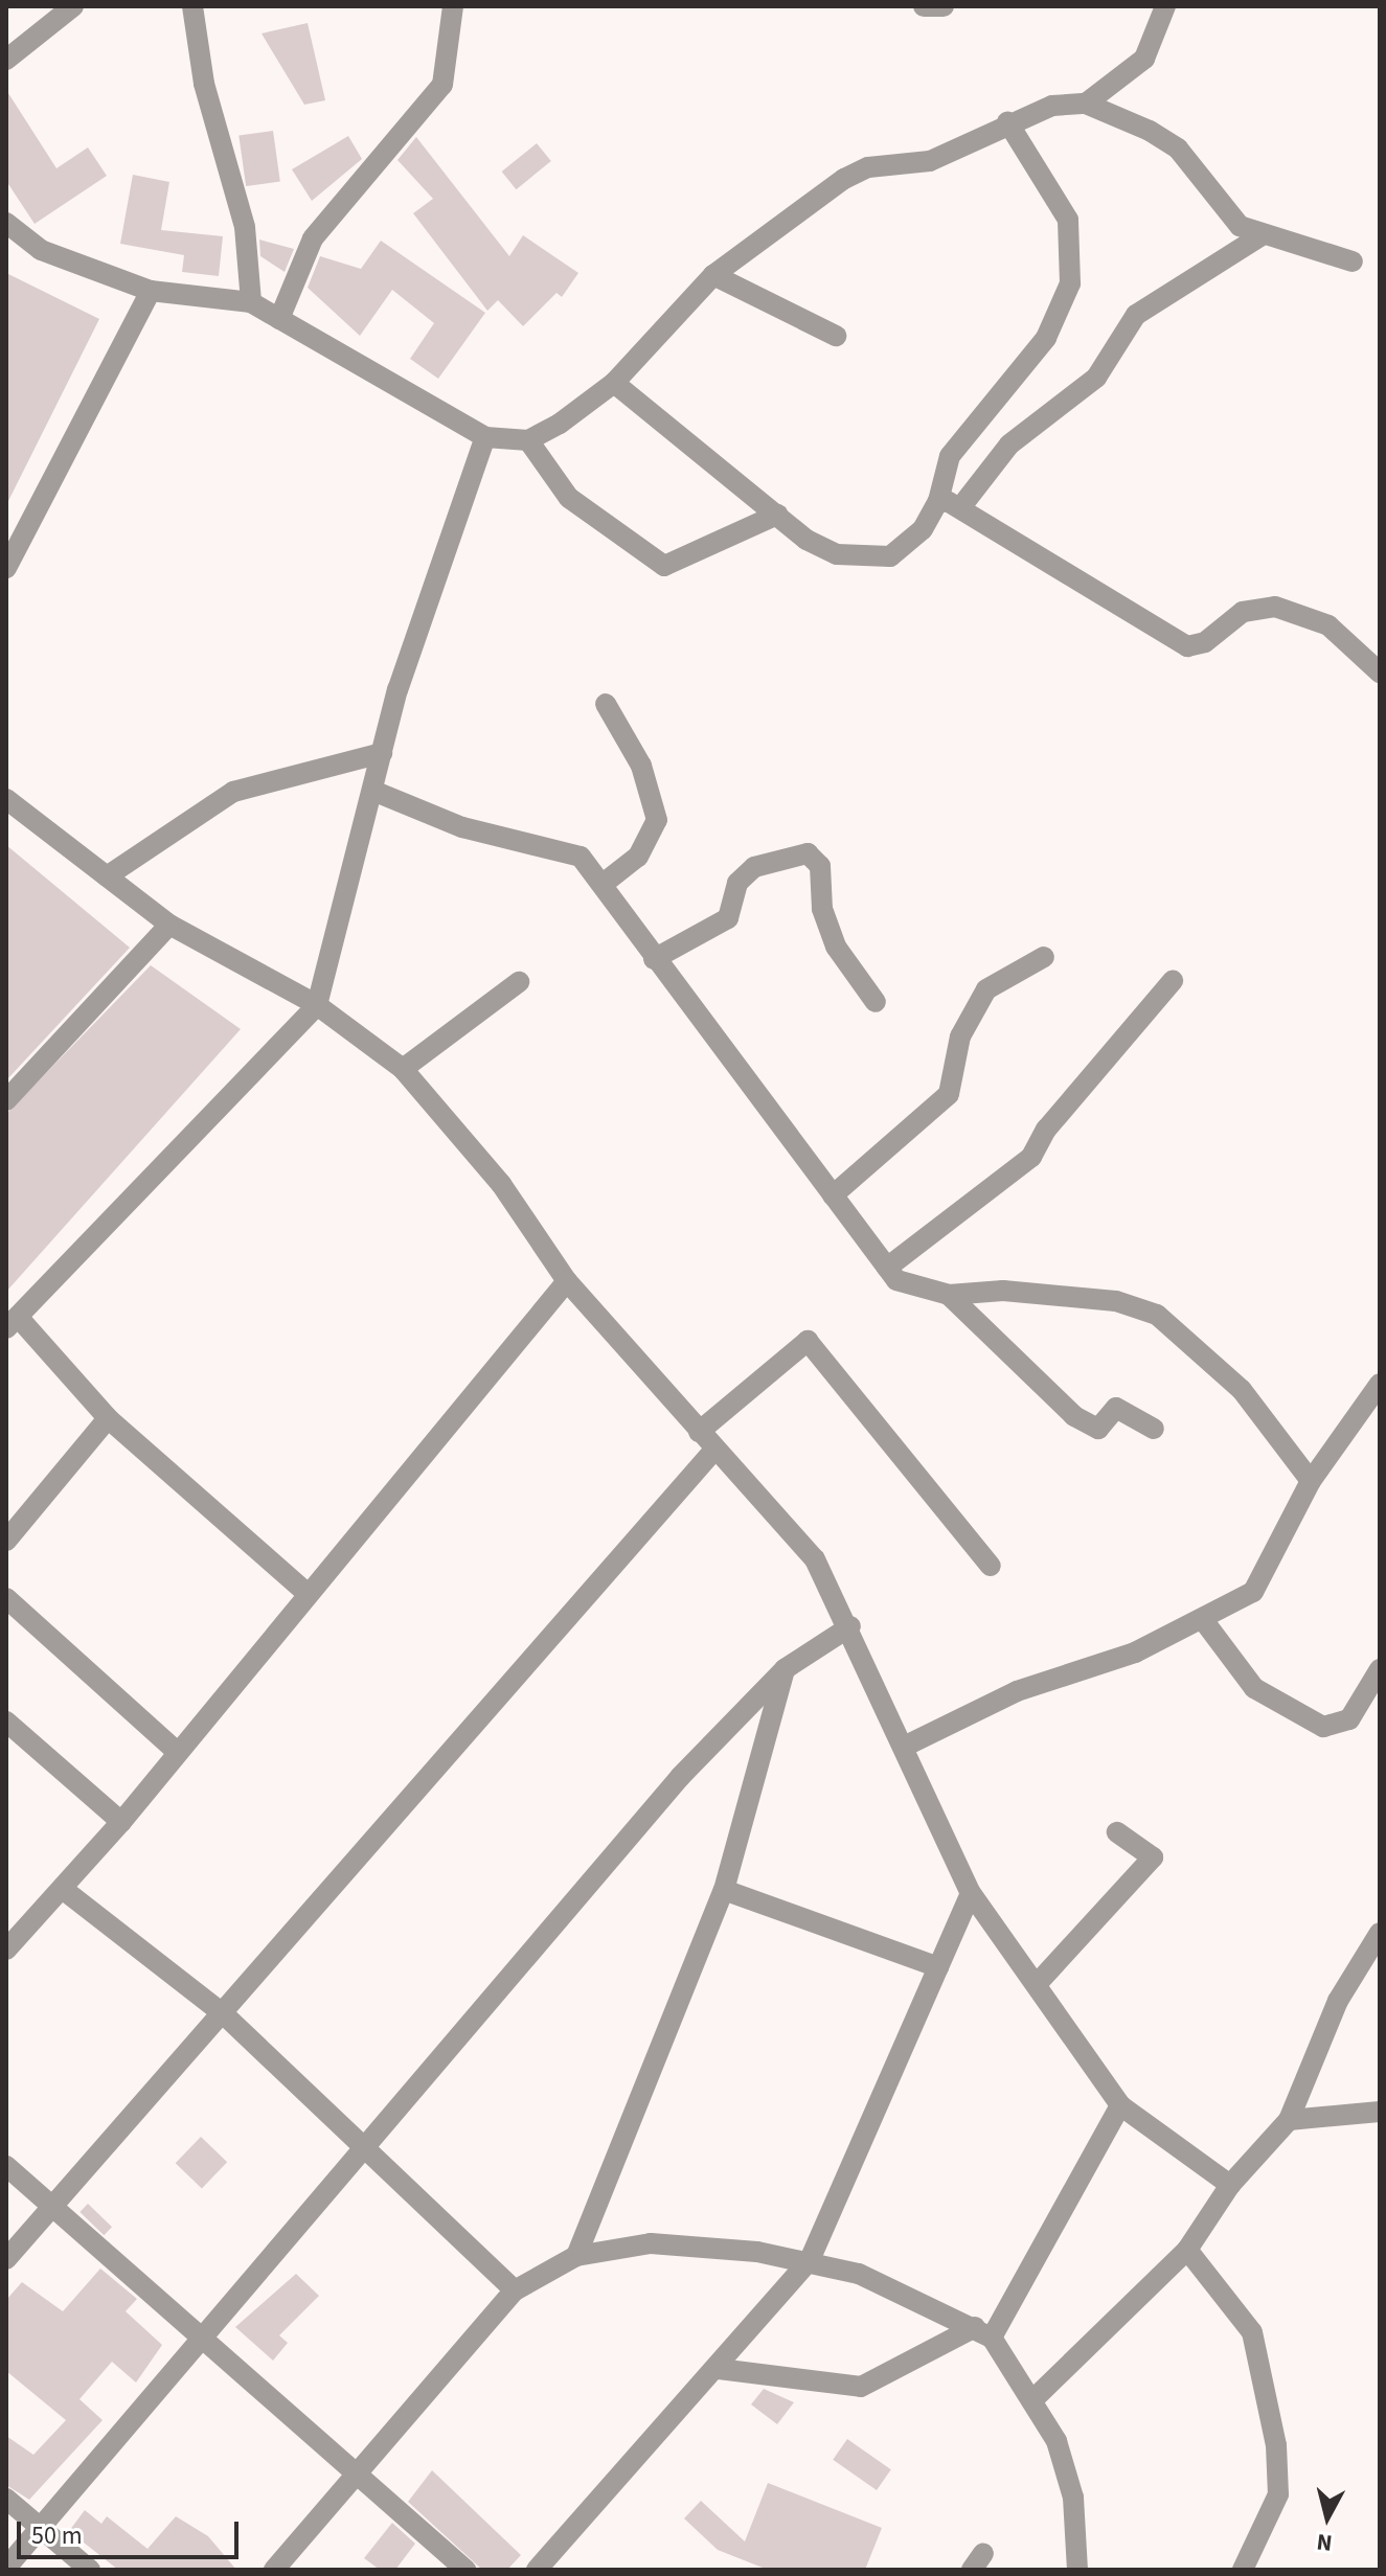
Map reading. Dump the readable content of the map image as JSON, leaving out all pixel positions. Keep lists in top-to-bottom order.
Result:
{
  "scale_bar": "50 m",
  "north": "bottom"
}
